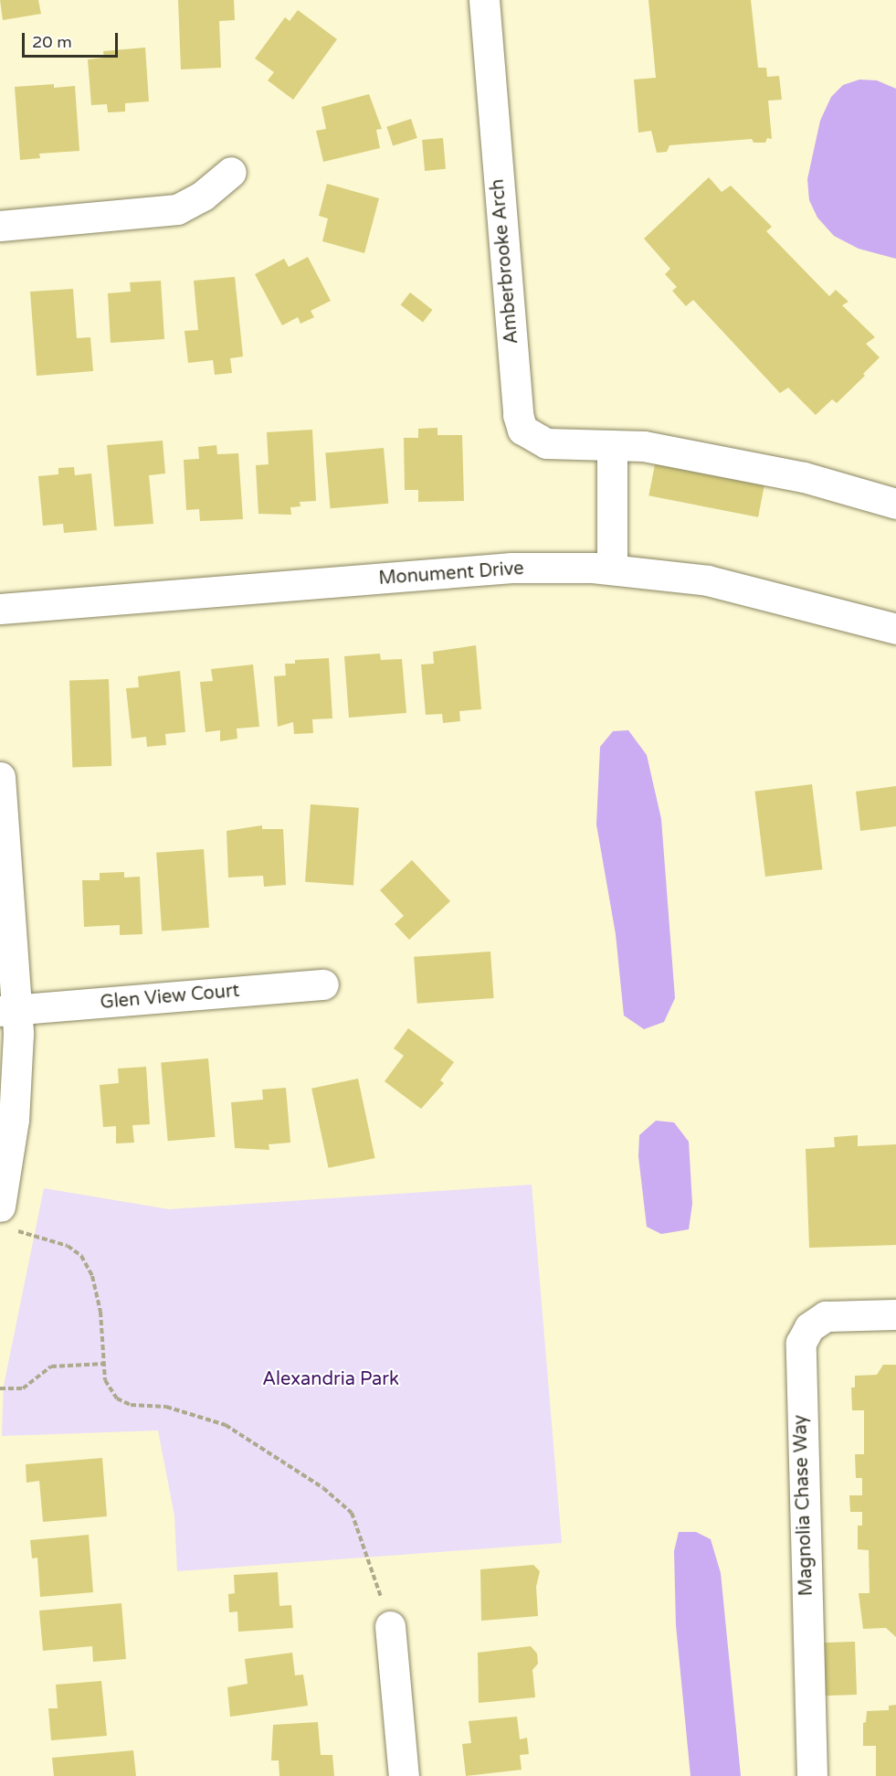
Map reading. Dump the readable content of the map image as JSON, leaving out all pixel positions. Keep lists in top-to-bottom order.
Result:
{
  "streets": {
    "street": [
      "Amberbrooke Arch",
      "Monument Drive",
      "Glen View Court",
      "Magnolia Chase Way"
    ]
  },
  "parks": ["Alexandria Park"],
  "scale_bar": "20 m"
}
